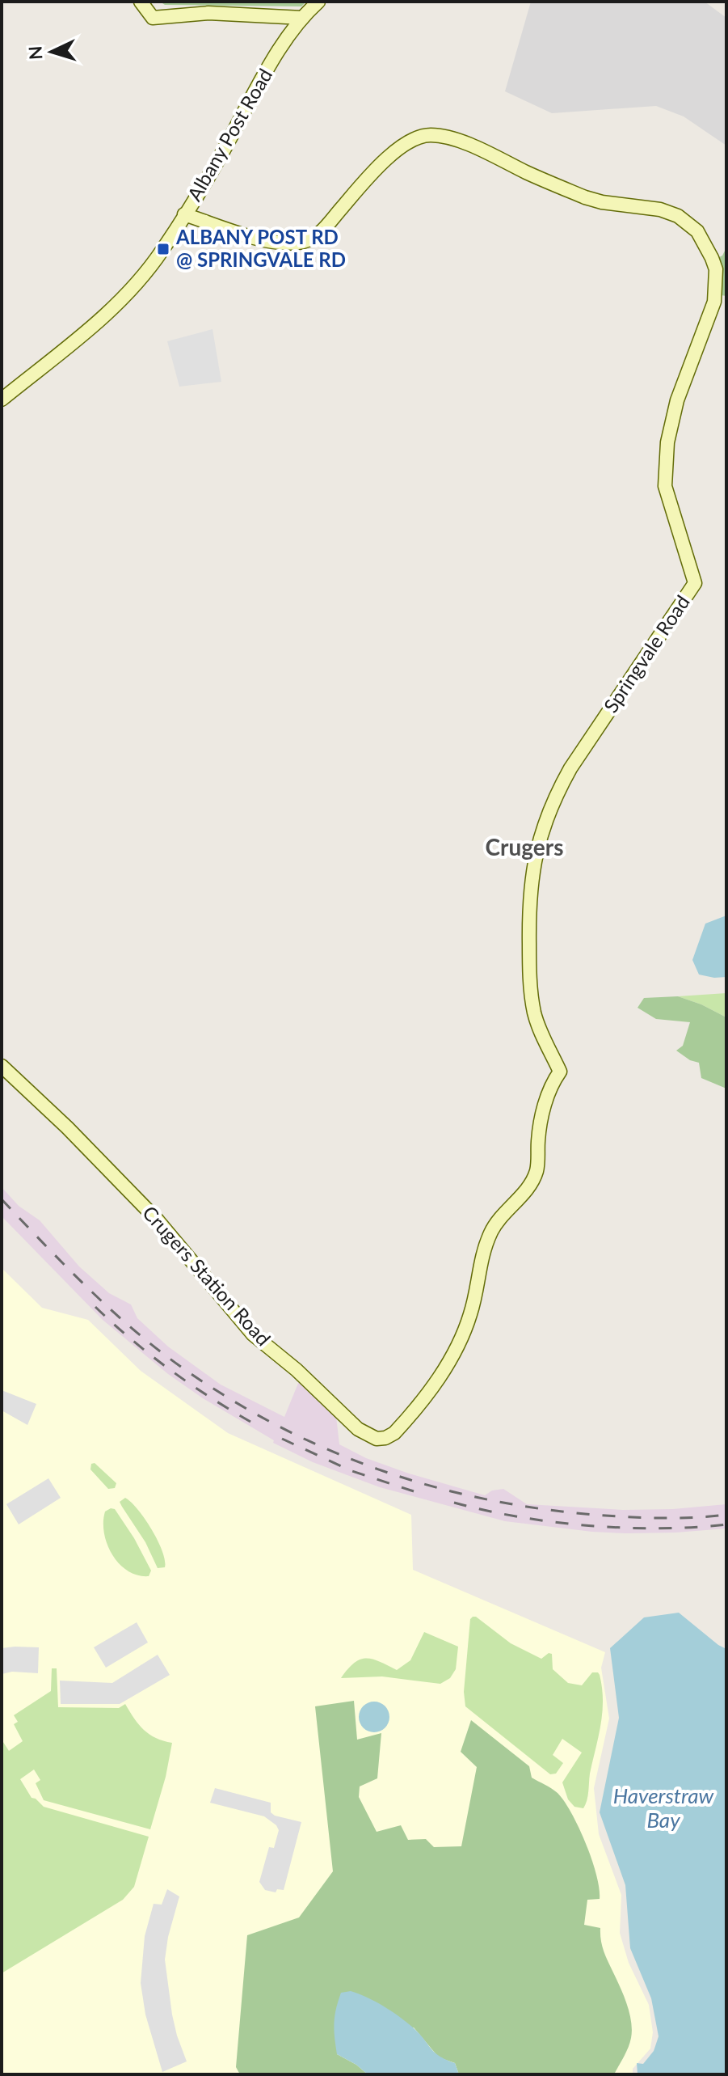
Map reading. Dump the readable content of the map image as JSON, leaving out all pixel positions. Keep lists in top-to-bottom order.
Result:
{
  "streets": {
    "street": ["Albany Post Road", "Springvale Road", "Crugers Station Road"]
  },
  "crossings": [
    ["Albany Post Road", "Springvale Road"],
    ["Springvale Road", "Crugers Station Road"]
  ],
  "districts": ["Crugers"],
  "water": ["Haverstraw Bay"],
  "places": {
    "transit": ["ALBANY POST RD @ SPRINGVALE RD"]
  },
  "north": "left"
}
